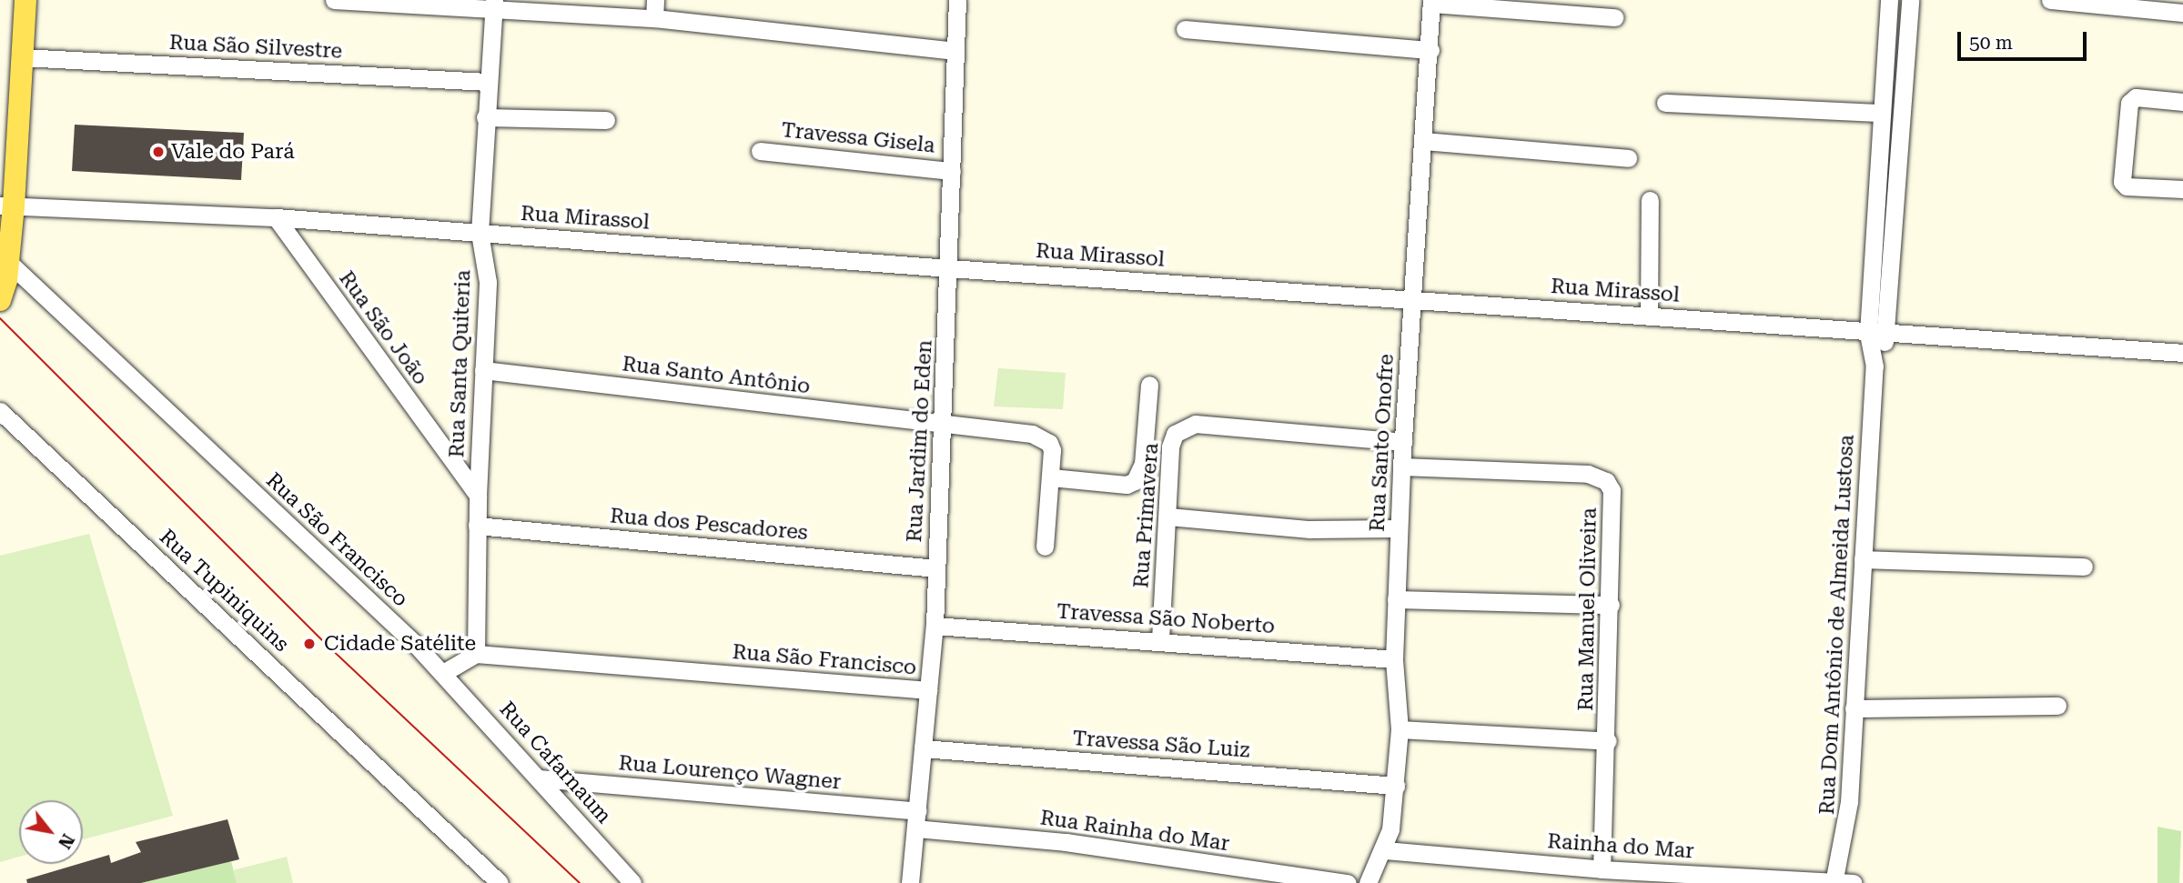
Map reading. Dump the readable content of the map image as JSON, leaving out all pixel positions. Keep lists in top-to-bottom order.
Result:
{
  "streets": {
    "street": [
      "Rua São Silvestre",
      "Travessa Gisela",
      "Rua Mirassol",
      "Rua São João",
      "Rua Santa Quiteria",
      "Rua Santo Antônio",
      "Rua Jardim do Eden",
      "Rua Santo Onofre",
      "Rua Primavera",
      "Rua dos Pescadores",
      "Rua São Francisco",
      "Rua Tupiniquins",
      "Rua Manuel Oliveira",
      "Travessa São Noberto",
      "Rua Dom Antônio de Almeida Lustosa",
      "Travessa São Luiz",
      "Rua Cafarnaum",
      "Rua Lourenço Wagner",
      "Rua Rainha do Mar",
      "Rainha do Mar"
    ]
  },
  "crossings": [
    ["Rua São Silvestre", "Rua Santa Quiteria"],
    ["Travessa Gisela", "Rua Jardim do Eden"],
    ["Rua Mirassol", "Rua São João"],
    ["Rua Mirassol", "Rua Santa Quiteria"],
    ["Rua Mirassol", "Rua Jardim do Eden"],
    ["Rua Mirassol", "Rua Santo Onofre"],
    ["Rua Mirassol", "Rua Dom Antônio de Almeida Lustosa"],
    ["Rua São João", "Rua Santa Quiteria"],
    ["Rua Santa Quiteria", "Rua Santo Antônio"],
    ["Rua Santa Quiteria", "Rua dos Pescadores"],
    ["Rua Santa Quiteria", "Rua São Francisco"],
    ["Rua Santo Antônio", "Rua Jardim do Eden"],
    ["Rua Jardim do Eden", "Rua dos Pescadores"],
    ["Rua Jardim do Eden", "Rua São Francisco"],
    ["Rua Jardim do Eden", "Travessa São Noberto"],
    ["Rua Jardim do Eden", "Travessa São Luiz"],
    ["Rua Jardim do Eden", "Rua Lourenço Wagner"],
    ["Rua Jardim do Eden", "Rua Rainha do Mar"],
    ["Rua Santo Onofre", "Rua Primavera"],
    ["Rua Santo Onofre", "Rua Manuel Oliveira"],
    ["Rua Santo Onofre", "Travessa São Noberto"],
    ["Rua Santo Onofre", "Travessa São Luiz"],
    ["Rua Santo Onofre", "Rainha do Mar"],
    ["Rua Primavera", "Travessa São Noberto"],
    ["Rua São Francisco", "Rua Cafarnaum"],
    ["Rua Manuel Oliveira", "Rainha do Mar"],
    ["Rua Dom Antônio de Almeida Lustosa", "Rainha do Mar"],
    ["Rua Cafarnaum", "Rua Lourenço Wagner"],
    ["Rua Lourenço Wagner", "Rua Rainha do Mar"]
  ],
  "places": ["Vale do Pará", "Cidade Satélite"],
  "scale_bar": "50 m",
  "north": "bottom right"
}
